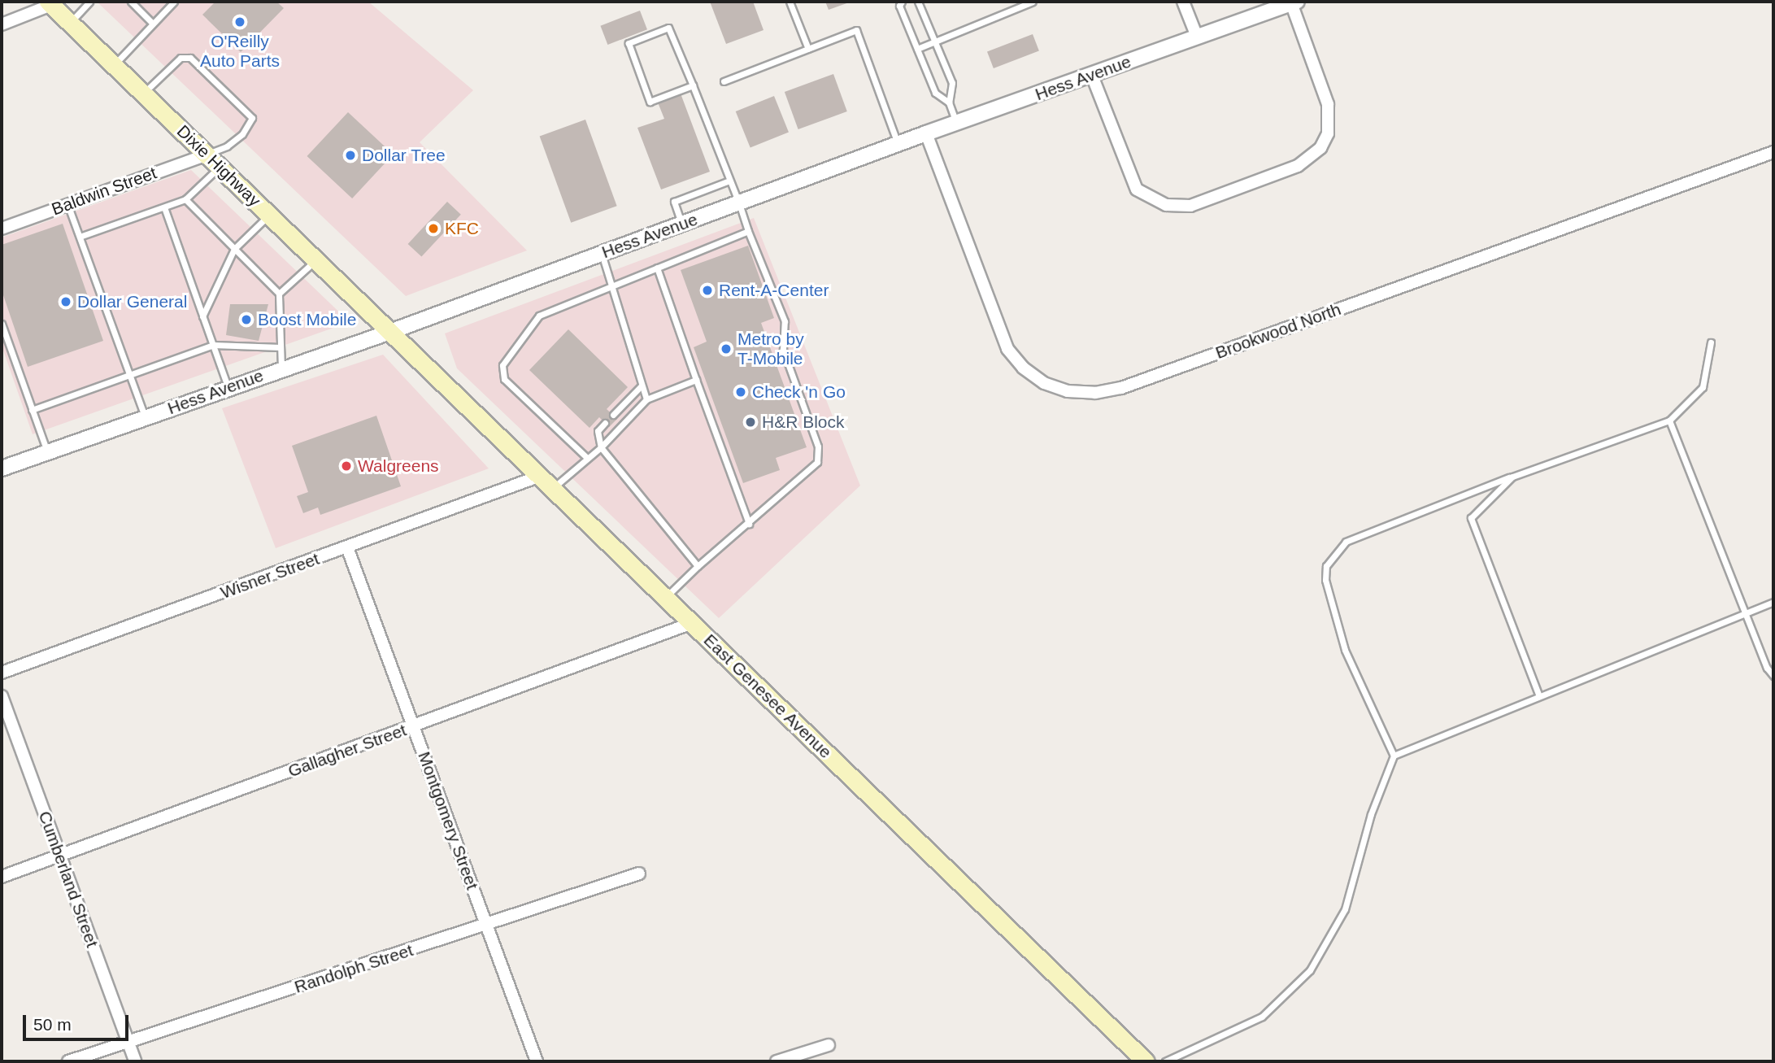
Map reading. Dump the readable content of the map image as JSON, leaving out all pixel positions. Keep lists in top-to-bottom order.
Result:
{
  "streets": {
    "main road": ["Dixie Highway", "East Genesee Avenue"],
    "street": [
      "Hess Avenue",
      "Baldwin Street",
      "Brookwood North",
      "Wisner Street",
      "Gallagher Street",
      "Montgomery Street",
      "Cumberland Street",
      "Randolph Street"
    ]
  },
  "crossings": [
    ["Hess Avenue", "Dixie Highway"],
    ["Hess Avenue", "Brookwood North"],
    ["Hess Avenue", "East Genesee Avenue"],
    ["Dixie Highway", "Baldwin Street"],
    ["Dixie Highway", "East Genesee Avenue"],
    ["Wisner Street", "East Genesee Avenue"],
    ["Wisner Street", "Montgomery Street"],
    ["East Genesee Avenue", "Gallagher Street"],
    ["Gallagher Street", "Montgomery Street"],
    ["Gallagher Street", "Cumberland Street"],
    ["Montgomery Street", "Randolph Street"],
    ["Cumberland Street", "Randolph Street"]
  ],
  "places": [
    "O'Reilly Auto Parts",
    "Dollar Tree",
    "KFC",
    "Rent-A-Center",
    "Dollar General",
    "Boost Mobile",
    "Metro by T-Mobile",
    "Check 'n Go",
    "H&R Block",
    "Walgreens"
  ],
  "scale_bar": "50 m"
}
